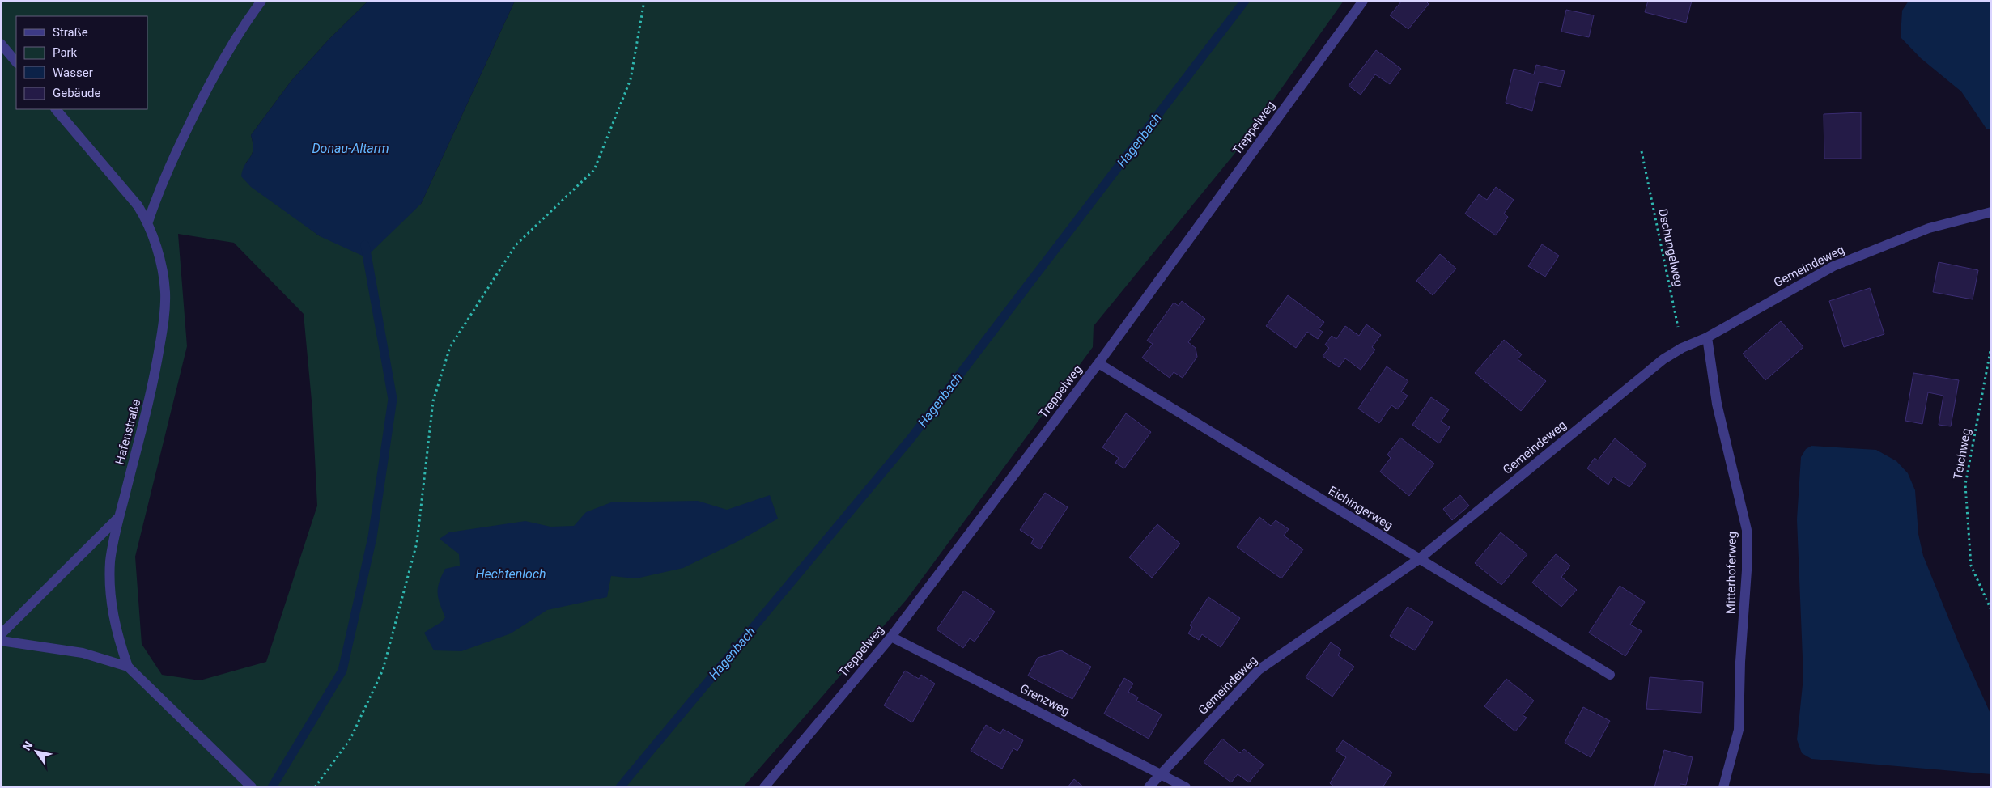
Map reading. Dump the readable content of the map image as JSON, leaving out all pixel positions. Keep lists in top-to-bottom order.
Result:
{
  "streets": {
    "street": [
      "Treppelweg",
      "Gemeindeweg",
      "Hafenstraße",
      "Eichingerweg",
      "Mitterhoferweg",
      "Grenzweg"
    ],
    "path": ["Dschungelweg", "Teichweg"]
  },
  "crossings": [
    ["Treppelweg", "Eichingerweg"],
    ["Treppelweg", "Grenzweg"],
    ["Dschungelweg", "Gemeindeweg"],
    ["Gemeindeweg", "Eichingerweg"],
    ["Gemeindeweg", "Mitterhoferweg"],
    ["Gemeindeweg", "Grenzweg"]
  ],
  "water": ["Hagenbach", "Donau-Altarm", "Hechtenloch"],
  "legend": [
    "Straße",
    "Park",
    "Wasser",
    "Gebäude"
  ],
  "north": "top left"
}
